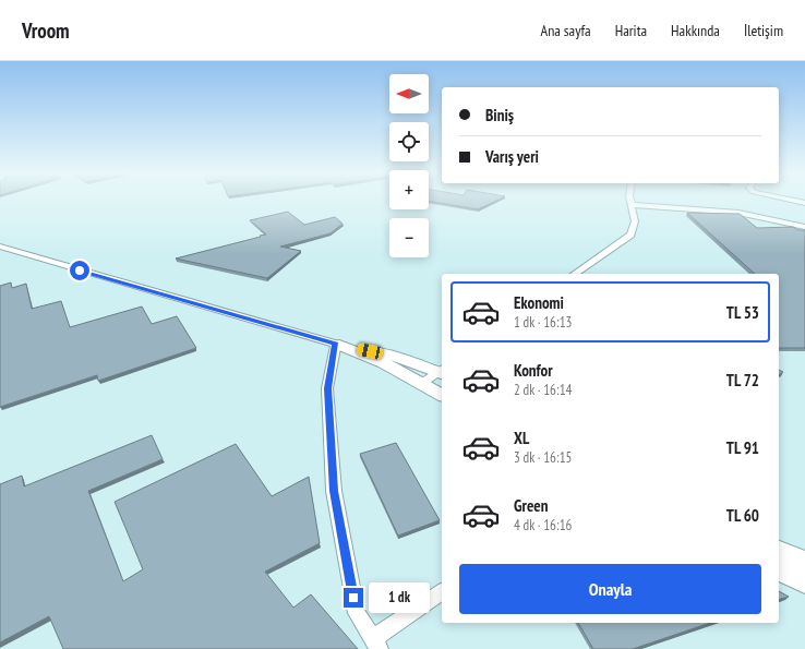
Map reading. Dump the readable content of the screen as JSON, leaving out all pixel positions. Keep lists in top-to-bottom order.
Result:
{
  "north": "left",
  "page": {
    "header": "Vroom",
    "nav": [
      "Ana sayfa",
      "Harita",
      "Hakkında",
      "İletişim"
    ],
    "map_buttons": ["+", "−"],
    "banner": ["Biniş", "Varış yeri"],
    "list": [
      {
        "name": "Ekonomi",
        "note": "1 dk · 16:13",
        "value": "TL 53"
      },
      {
        "name": "Konfor",
        "note": "2 dk · 16:14",
        "value": "TL 72"
      },
      {
        "name": "XL",
        "note": "3 dk · 16:15",
        "value": "TL 91"
      },
      {
        "name": "Green",
        "note": "4 dk · 16:16",
        "value": "TL 60"
      }
    ],
    "buttons": "Onayla",
    "bubble": "1 dk"
  }
}
